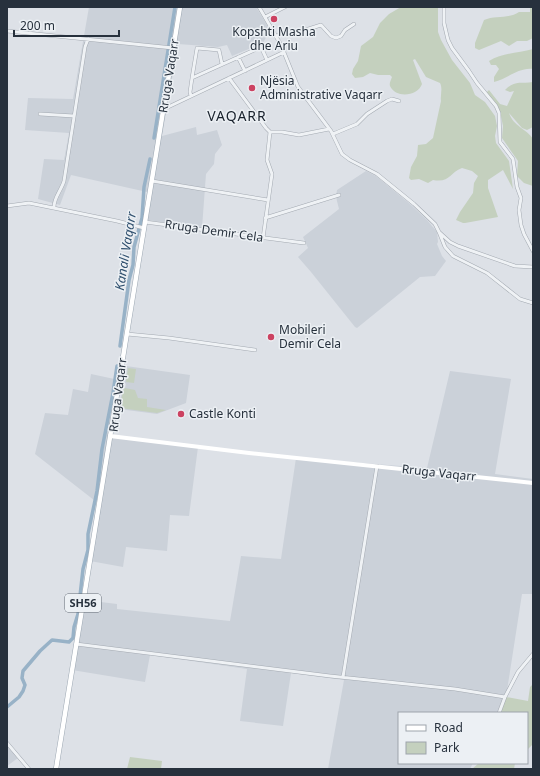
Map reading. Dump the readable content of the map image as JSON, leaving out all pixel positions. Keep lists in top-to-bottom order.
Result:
{
  "streets": {
    "main road": ["Rruga Vaqarr", "SH56"],
    "street": ["Rruga Demir Cela"]
  },
  "crossings": [
    ["Rruga Vaqarr", "Rruga Demir Cela"],
    ["Rruga Vaqarr", "SH56"]
  ],
  "districts": ["VAQARR"],
  "water": ["Kanali Vaqarr"],
  "places": [
    "Kopshti Masha dhe Ariu",
    "Njësia Administrative Vaqarr",
    "Mobileri Demir Cela",
    "Castle Konti"
  ],
  "legend": ["Road", "Park"],
  "scale_bar": "200 m"
}
